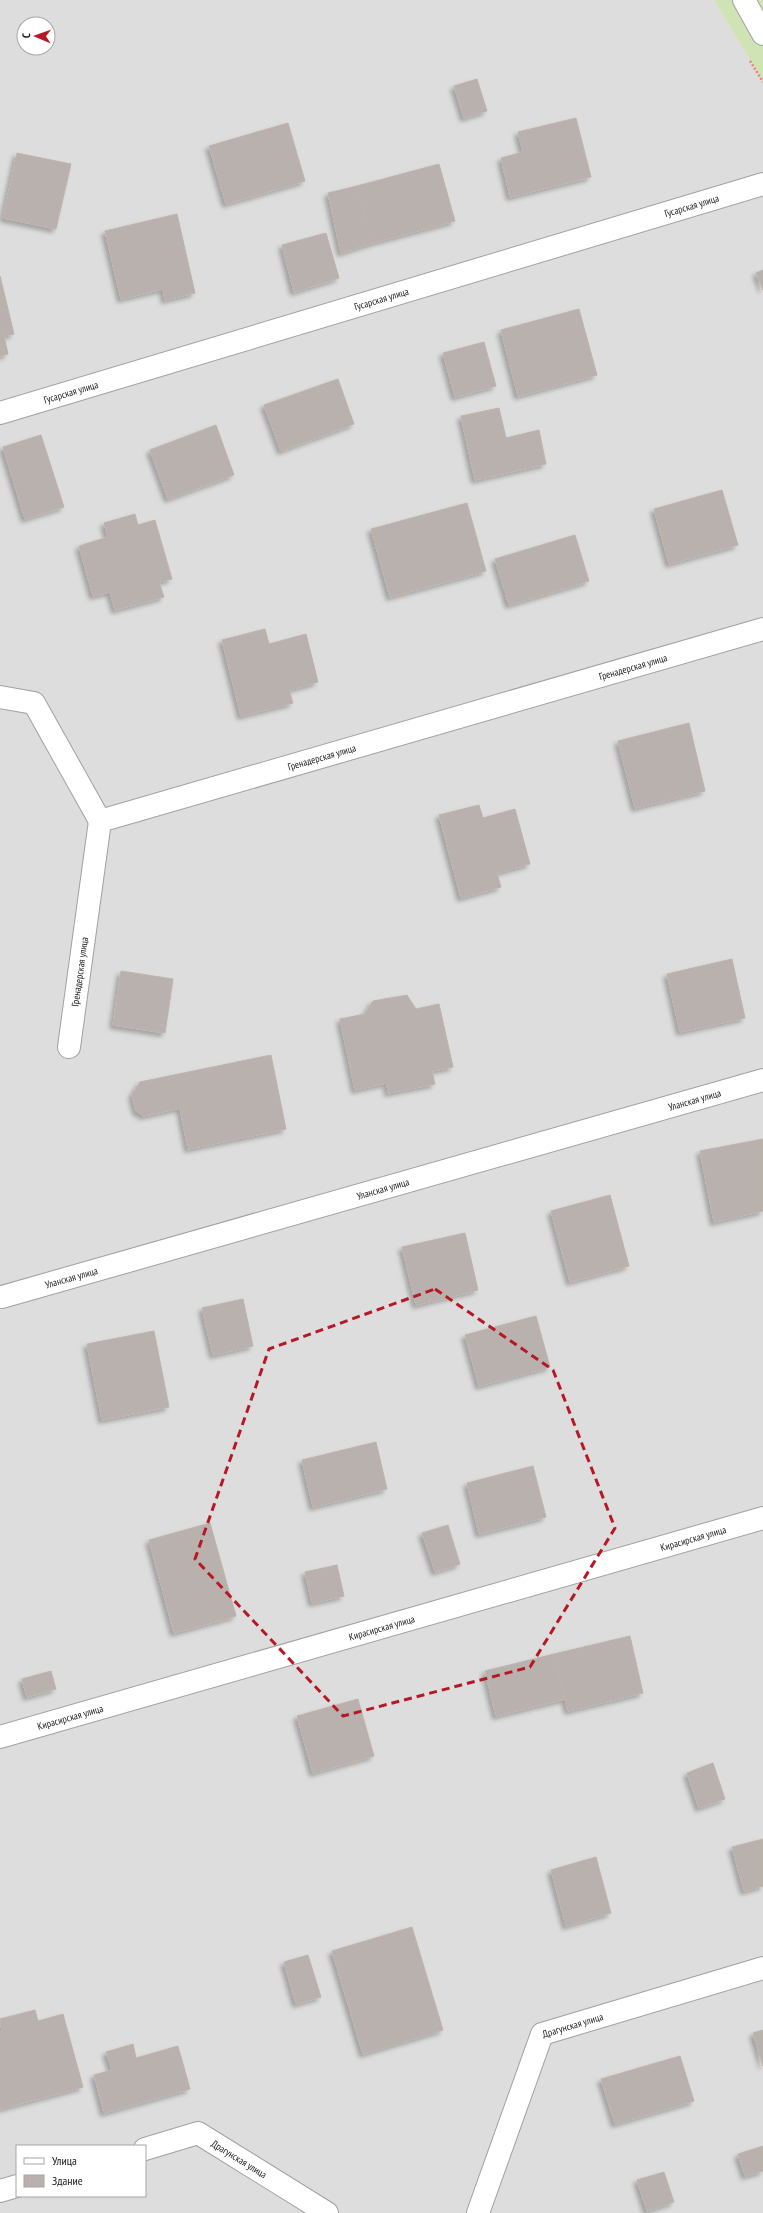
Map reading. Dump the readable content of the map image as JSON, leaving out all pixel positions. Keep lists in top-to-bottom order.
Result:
{
  "streets": {
    "street": [
      "Гусарская улица",
      "Гренадерская улица",
      "Уланская улица",
      "Кирасирская улица",
      "Драгунская улица"
    ]
  },
  "legend": ["Улица", "Здание"],
  "north": "left"
}
